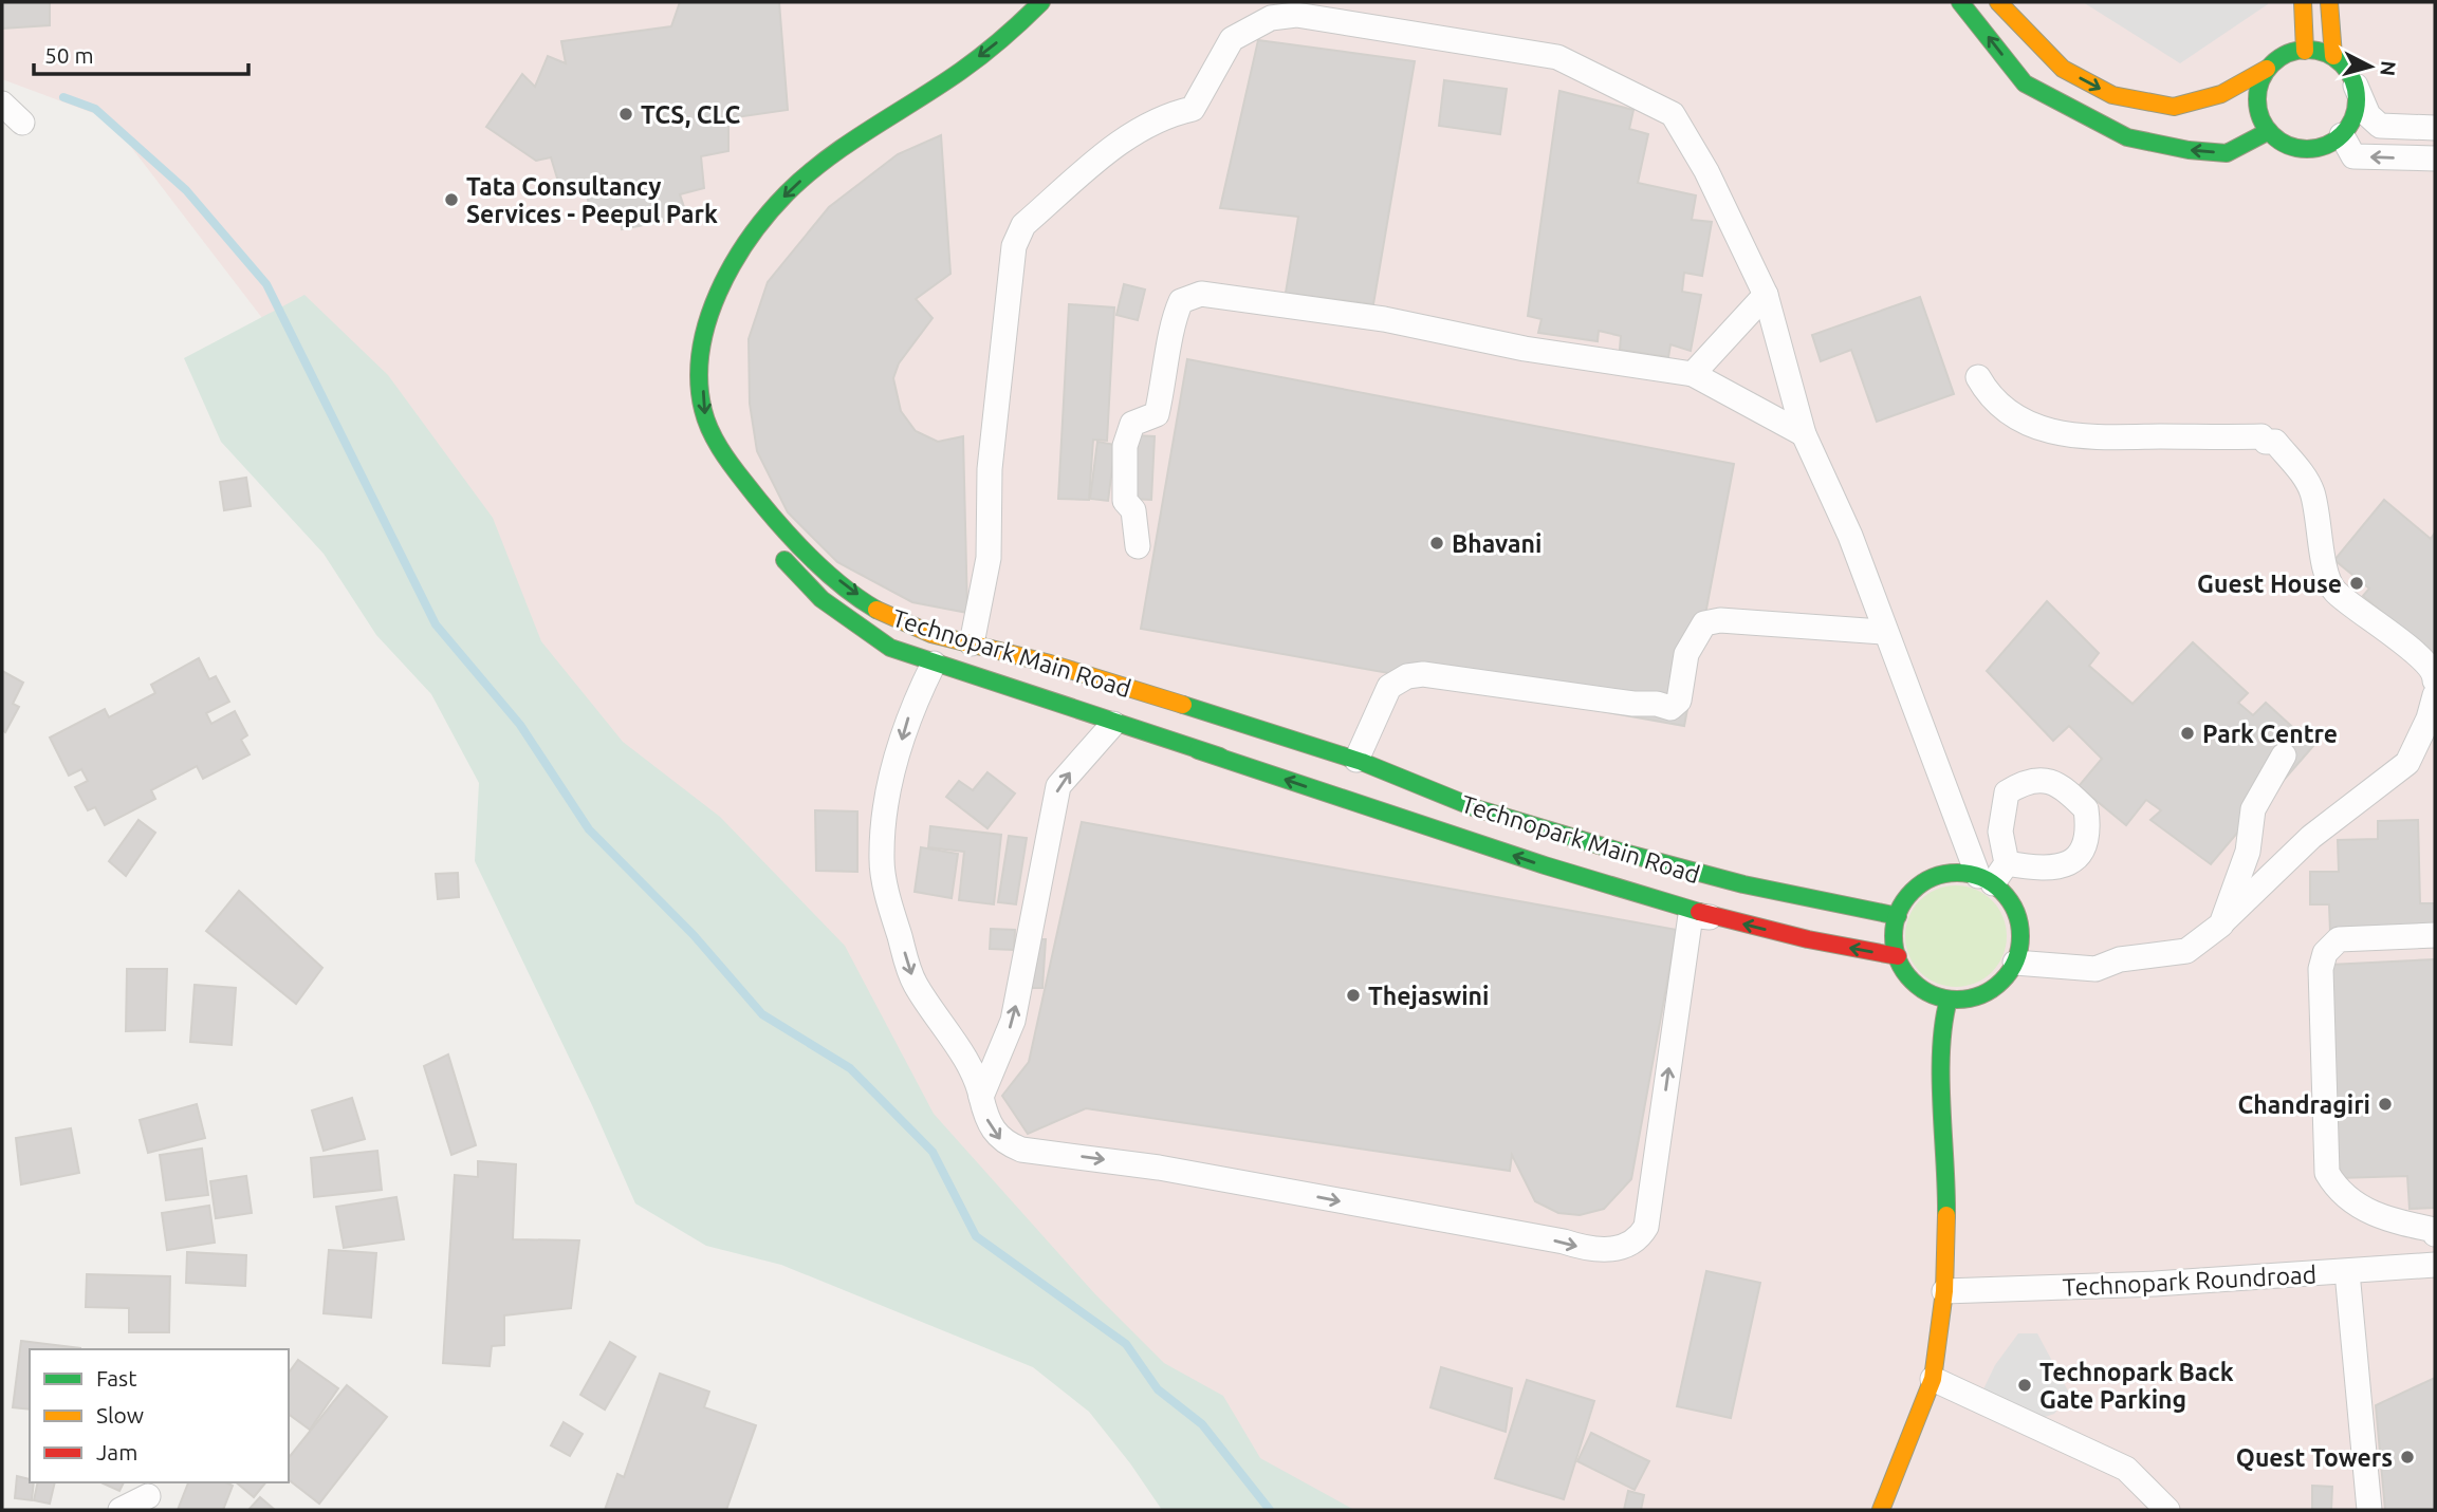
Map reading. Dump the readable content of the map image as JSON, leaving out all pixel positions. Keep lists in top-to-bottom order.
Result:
{
  "streets": {
    "street": ["Technopark Main Road", "Technopark Roundroad"]
  },
  "places": [
    "TCS, CLC",
    "Tata Consultancy Services - Peepul Park",
    "Bhavani",
    "Guest House",
    "Park Centre",
    "Thejaswini",
    "Chandragiri",
    "Technopark Back Gate Parking",
    "Quest Towers"
  ],
  "legend": ["Fast", "Slow", "Jam"],
  "scale_bar": "50 m",
  "north": "right"
}
